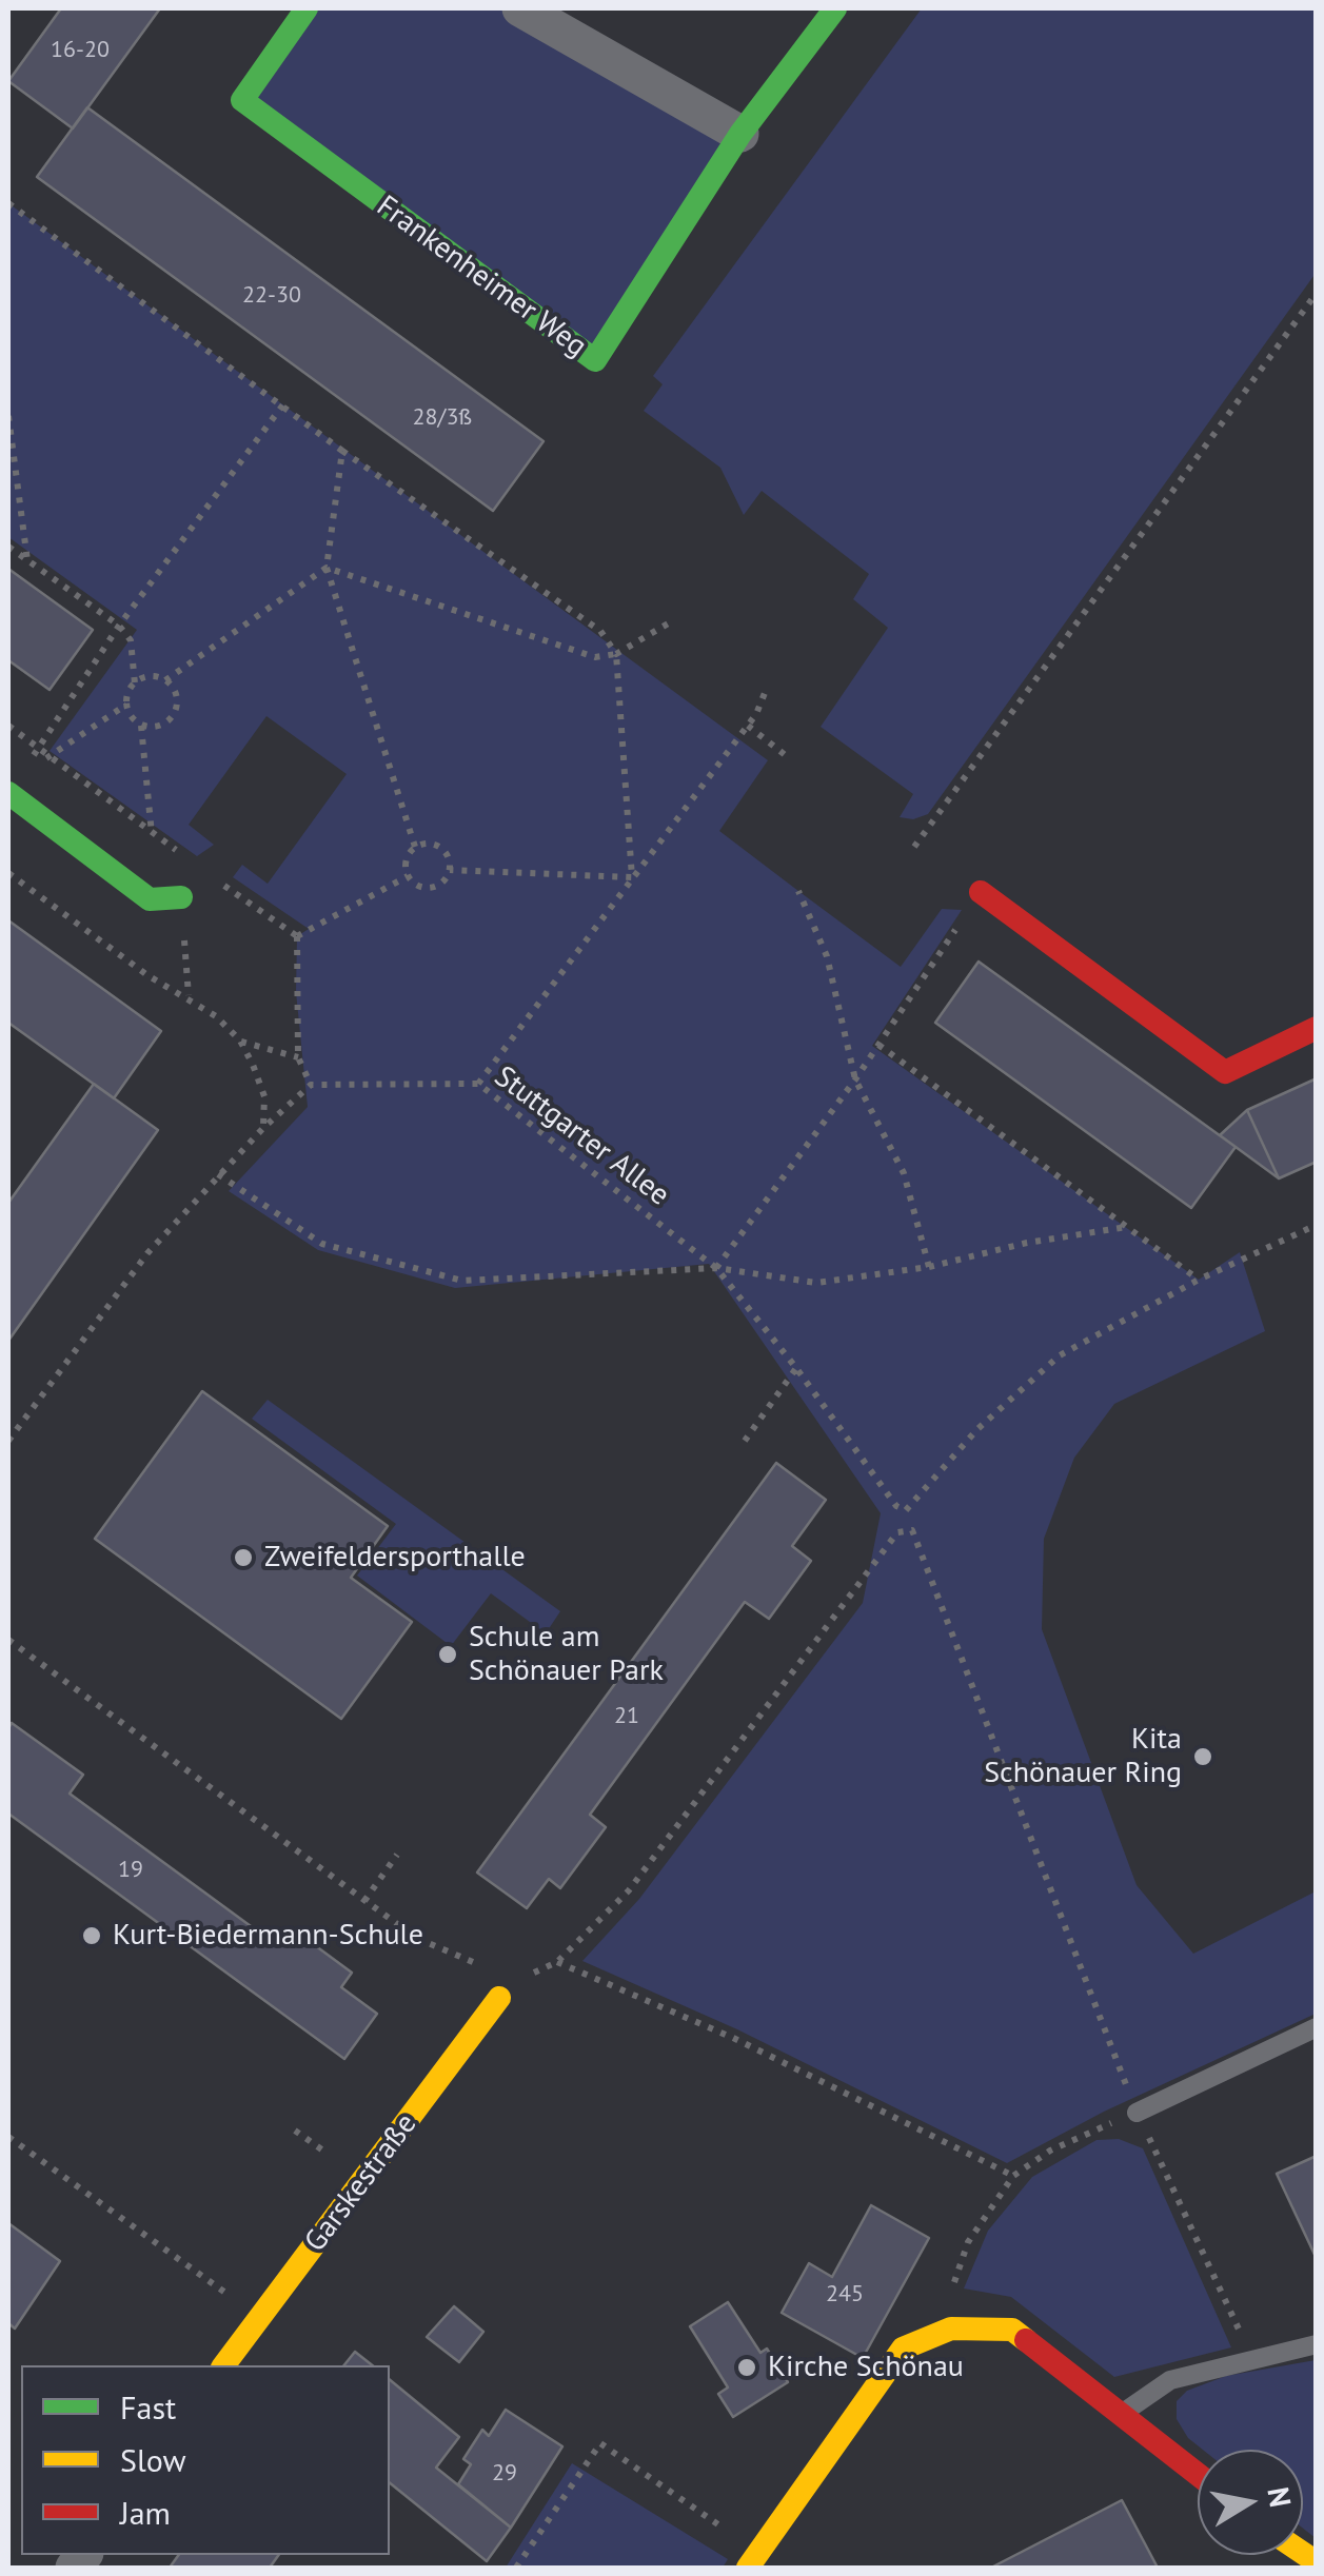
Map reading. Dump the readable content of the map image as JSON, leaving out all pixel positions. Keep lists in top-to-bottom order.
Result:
{
  "streets": {
    "street": ["Frankenheimer Weg", "Garskestraße"],
    "path": ["Stuttgarter Allee"]
  },
  "places": [
    "Zweifeldersporthalle",
    "Schule am Schönauer Park",
    "Kita Schönauer Ring",
    "Kurt-Biedermann-Schule",
    "Kirche Schönau"
  ],
  "house_numbers": [
    "16-20",
    "22-30",
    "28/3ß",
    "21",
    "19",
    "245",
    "29"
  ],
  "legend": ["Fast", "Slow", "Jam"],
  "north": "right"
}
